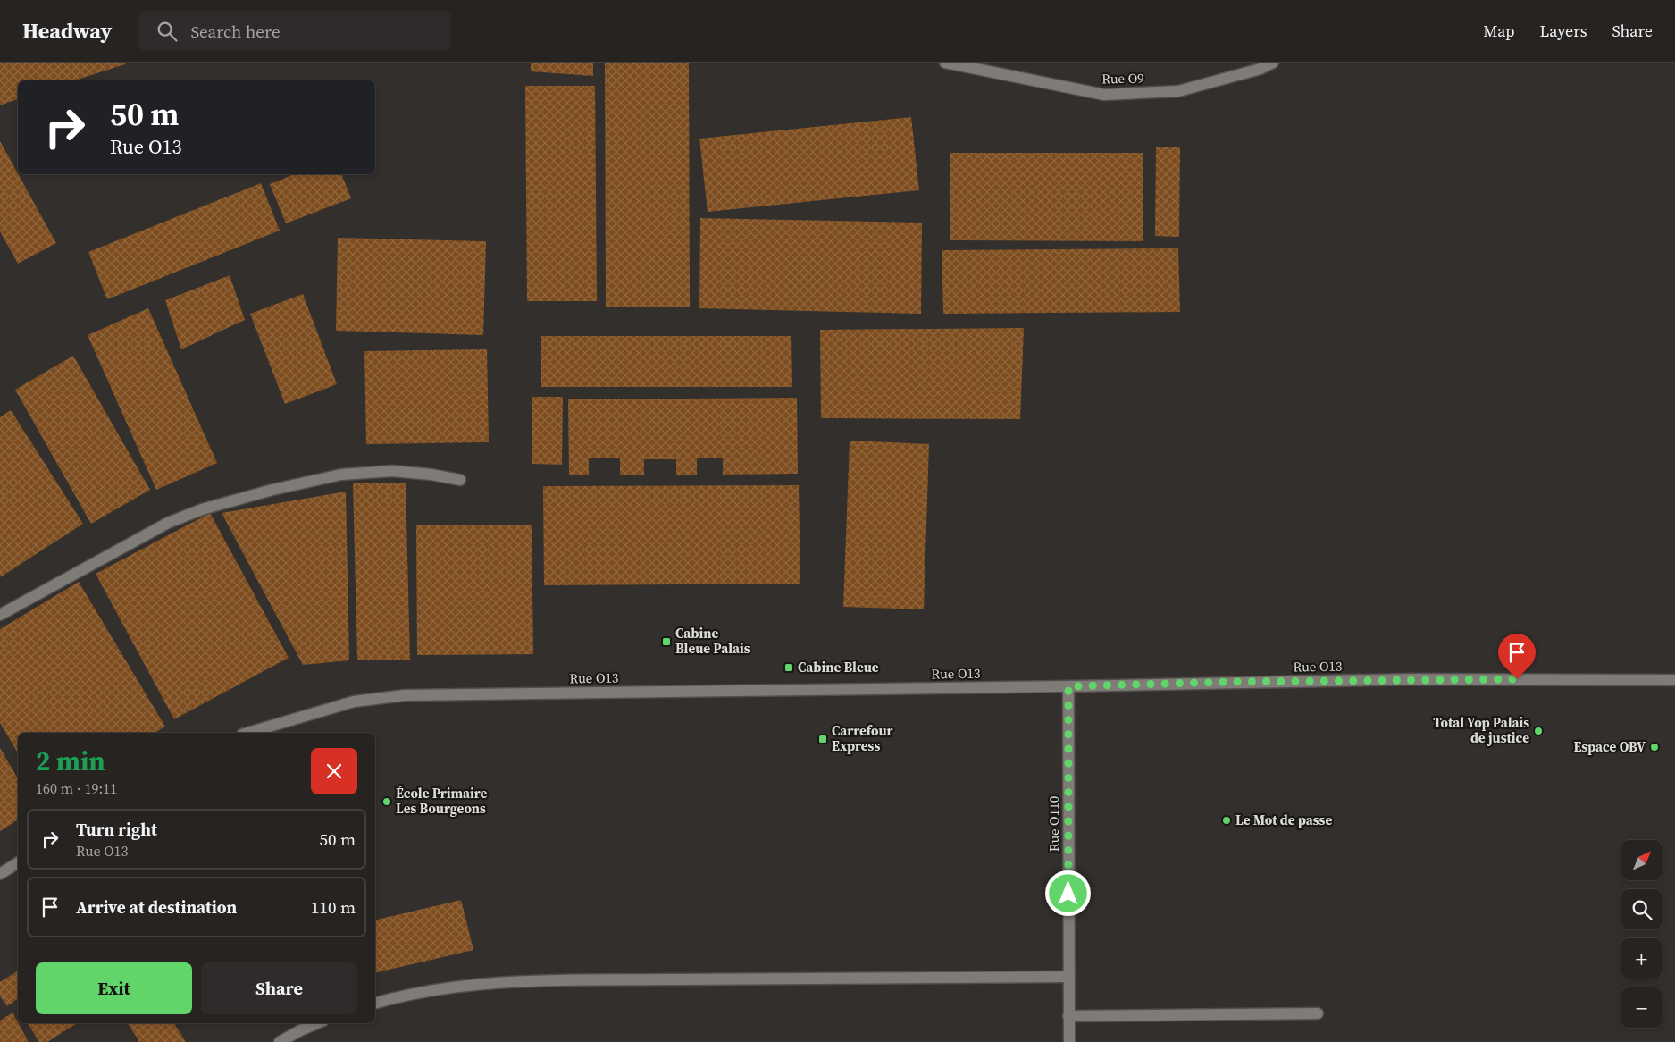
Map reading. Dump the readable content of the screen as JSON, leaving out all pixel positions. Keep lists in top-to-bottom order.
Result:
{
  "streets": {
    "street": ["Rue O9", "Rue O13", "Rue O110"]
  },
  "crossings": [
    ["Rue O13", "Rue O110"]
  ],
  "places": {
    "transit": ["Cabine Bleue Palais", "Cabine Bleue", "Carrefour Express"],
    "other": [
      "Total Yop Palais de justice",
      "Espace OBV",
      "École Primaire Les Bourgeons",
      "Le Mot de passe"
    ]
  },
  "north": "top right",
  "page": {
    "header": "Headway",
    "search": "Search here",
    "nav": ["Map", "Layers", "Share"],
    "turn": ["50 m", "Rue O13"],
    "heading": ["2 min", "160 m · 19:11"],
    "list": [
      {
        "name": "Turn right",
        "note": "Rue O13",
        "value": "50 m"
      },
      {
        "name": "Arrive at destination",
        "value": "110 m"
      }
    ],
    "map_buttons": ["+", "−"],
    "buttons": ["Exit", "Share"]
  }
}
